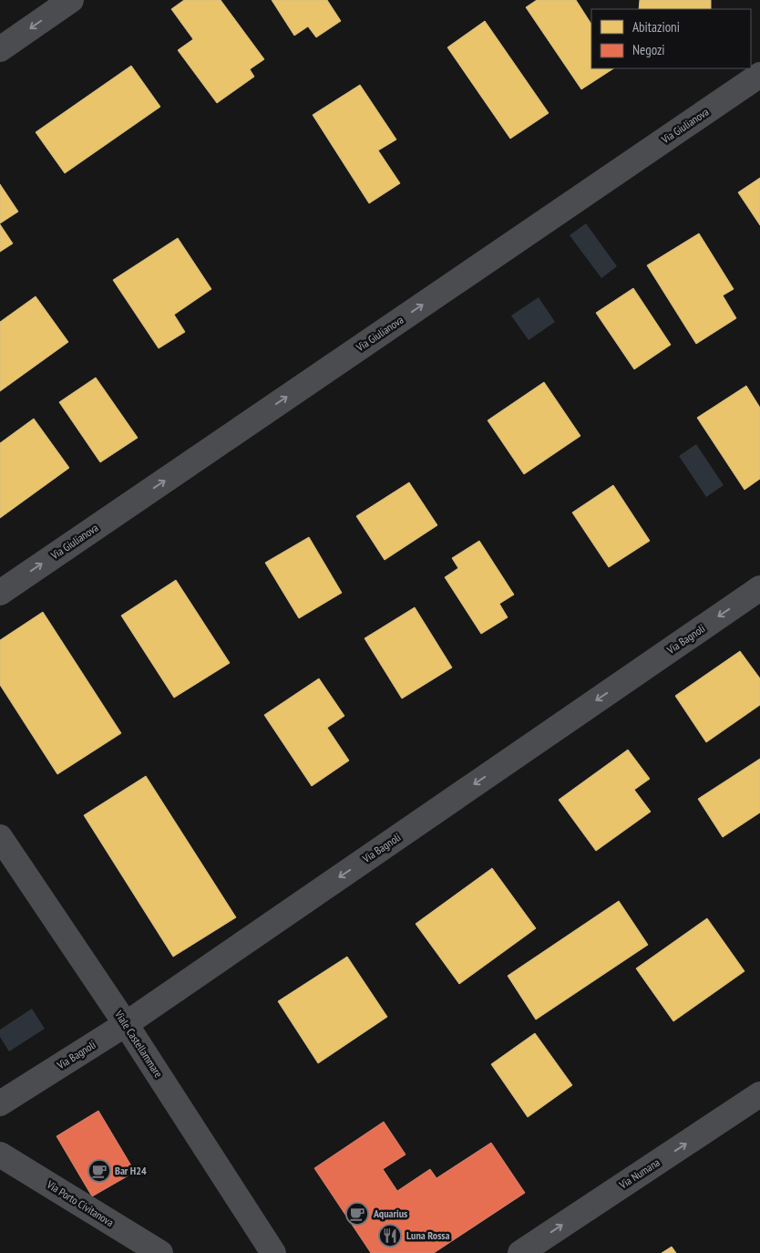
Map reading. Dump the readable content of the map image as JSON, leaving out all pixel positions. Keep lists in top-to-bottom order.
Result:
{
  "streets": {
    "street": [
      "Via Giulianova",
      "Via Bagnoli",
      "Viale Castellammare",
      "Via Numana",
      "Via Porto Civitanova"
    ]
  },
  "crossings": [
    ["Via Bagnoli", "Viale Castellammare"]
  ],
  "one_way": ["Via Giulianova", "Via Bagnoli", "Via Numana"],
  "places": {
    "cafe": ["Bar H24", "Aquarius"],
    "restaurant": ["Luna Rossa"]
  },
  "legend": ["Abitazioni", "Negozi"]
}
